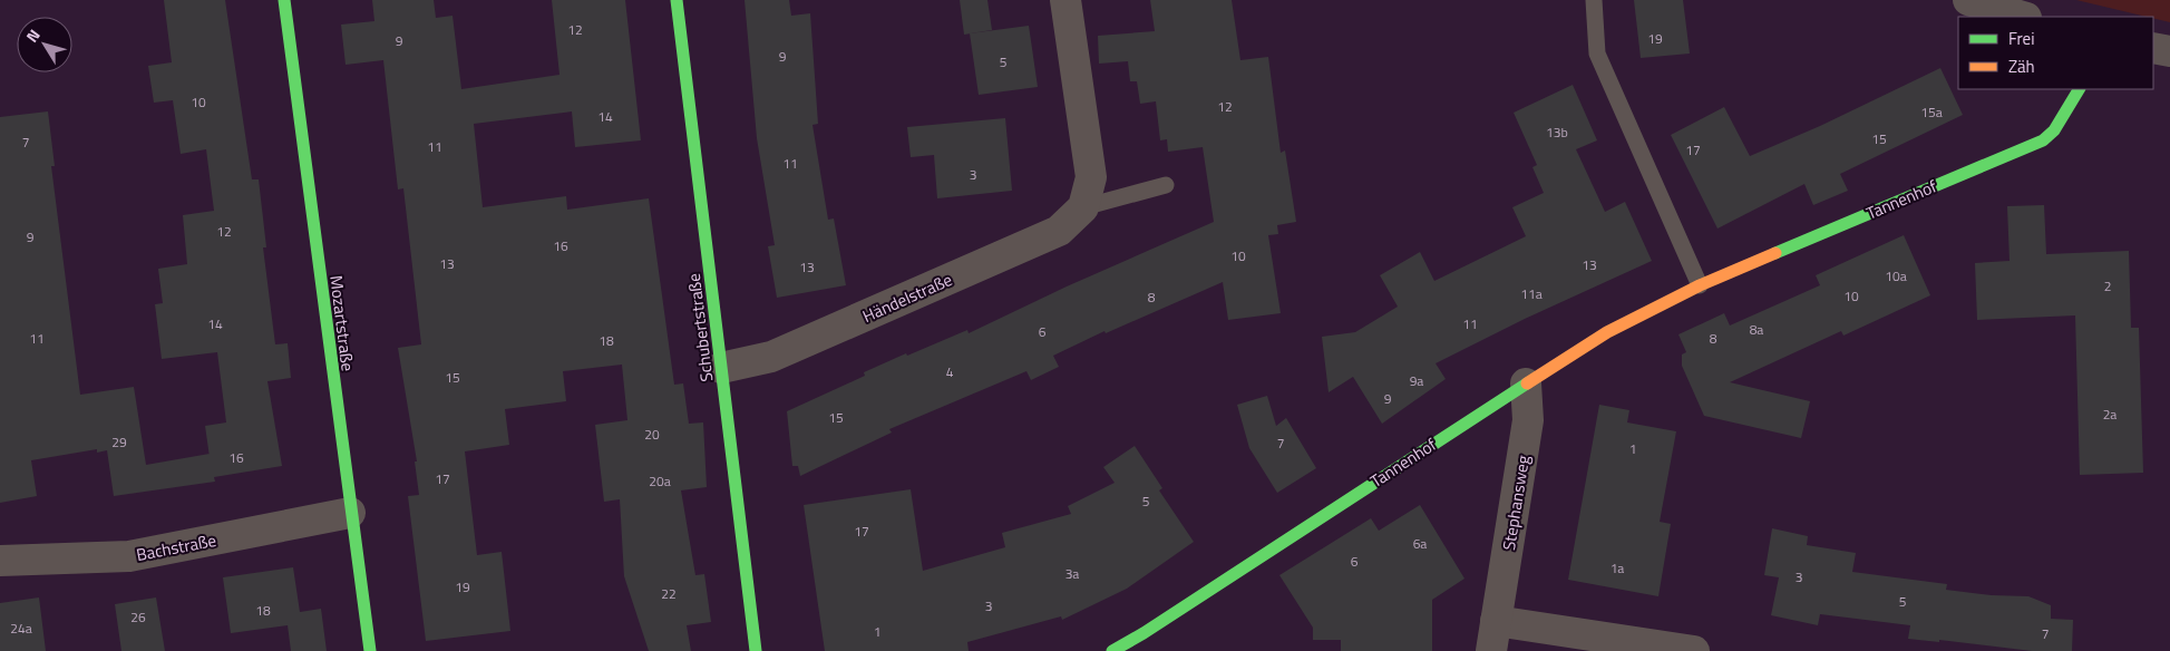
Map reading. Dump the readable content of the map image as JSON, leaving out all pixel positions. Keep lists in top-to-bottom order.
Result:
{
  "streets": {
    "street": [
      "Tannenhof",
      "Händelstraße",
      "Mozartstraße",
      "Schubertstraße",
      "Stephansweg",
      "Bachstraße"
    ]
  },
  "crossings": [
    ["Tannenhof", "Stephansweg"],
    ["Händelstraße", "Schubertstraße"],
    ["Mozartstraße", "Bachstraße"]
  ],
  "house_numbers": [
    "12",
    "19",
    "9",
    "9",
    "5",
    "10",
    "12",
    "15a",
    "14",
    "13b",
    "15",
    "7",
    "11",
    "17",
    "11",
    "3",
    "12",
    "9",
    "16",
    "10",
    "13",
    "13",
    "13",
    "10a",
    "2",
    "11a",
    "10",
    "8",
    "14",
    "11",
    "8a",
    "6",
    "11",
    "8",
    "18",
    "4",
    "15",
    "9a",
    "9",
    "2a",
    "15",
    "20",
    "29",
    "7",
    "1",
    "16",
    "17",
    "20a",
    "5",
    "17",
    "6a",
    "6",
    "1a",
    "3a",
    "3",
    "19",
    "22",
    "5",
    "3",
    "18",
    "26",
    "24a",
    "1",
    "7"
  ],
  "legend": ["Frei", "Zäh"],
  "north": "top left"
}
